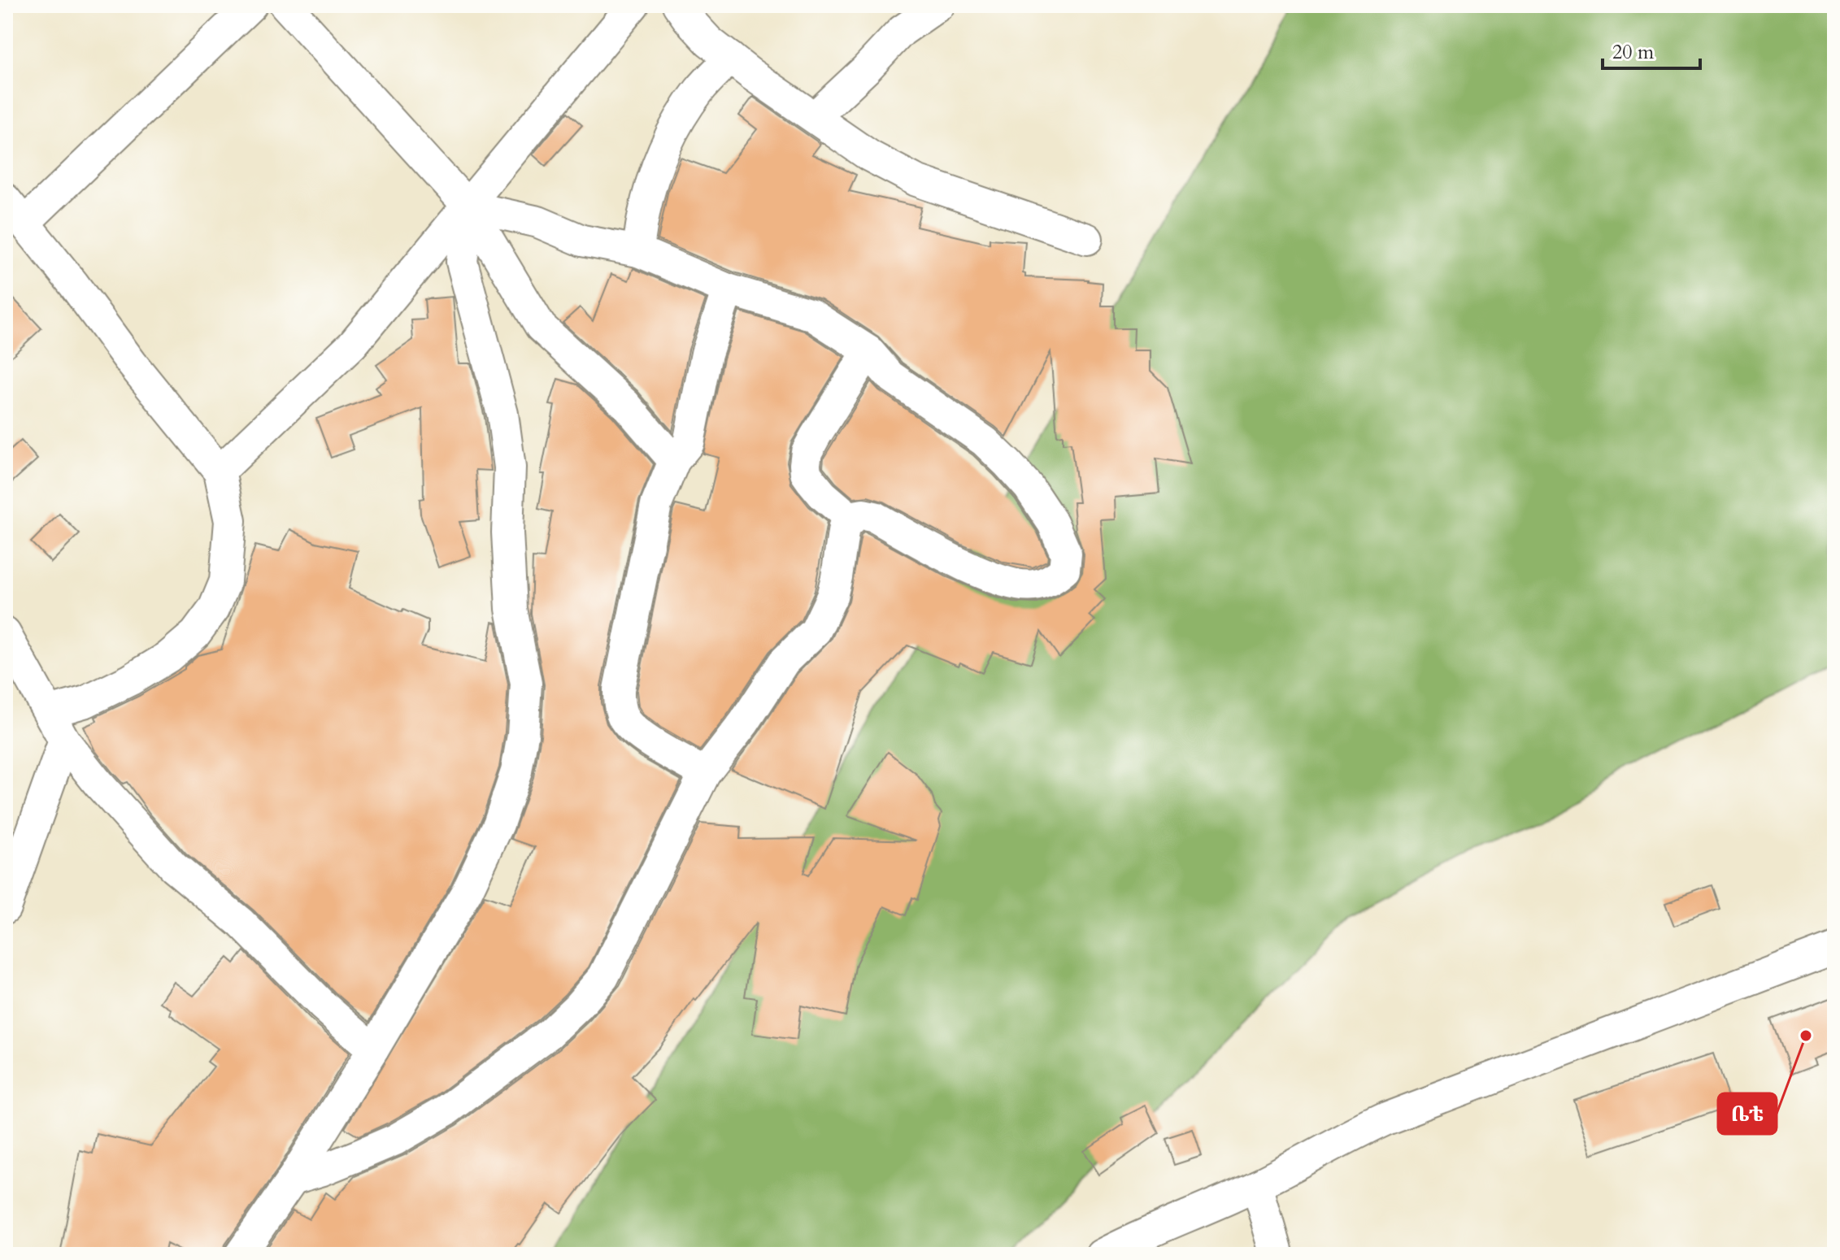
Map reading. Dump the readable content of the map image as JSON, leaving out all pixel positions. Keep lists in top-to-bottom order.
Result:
{
  "places": ["ቤቴ"],
  "scale_bar": "20 m"
}
